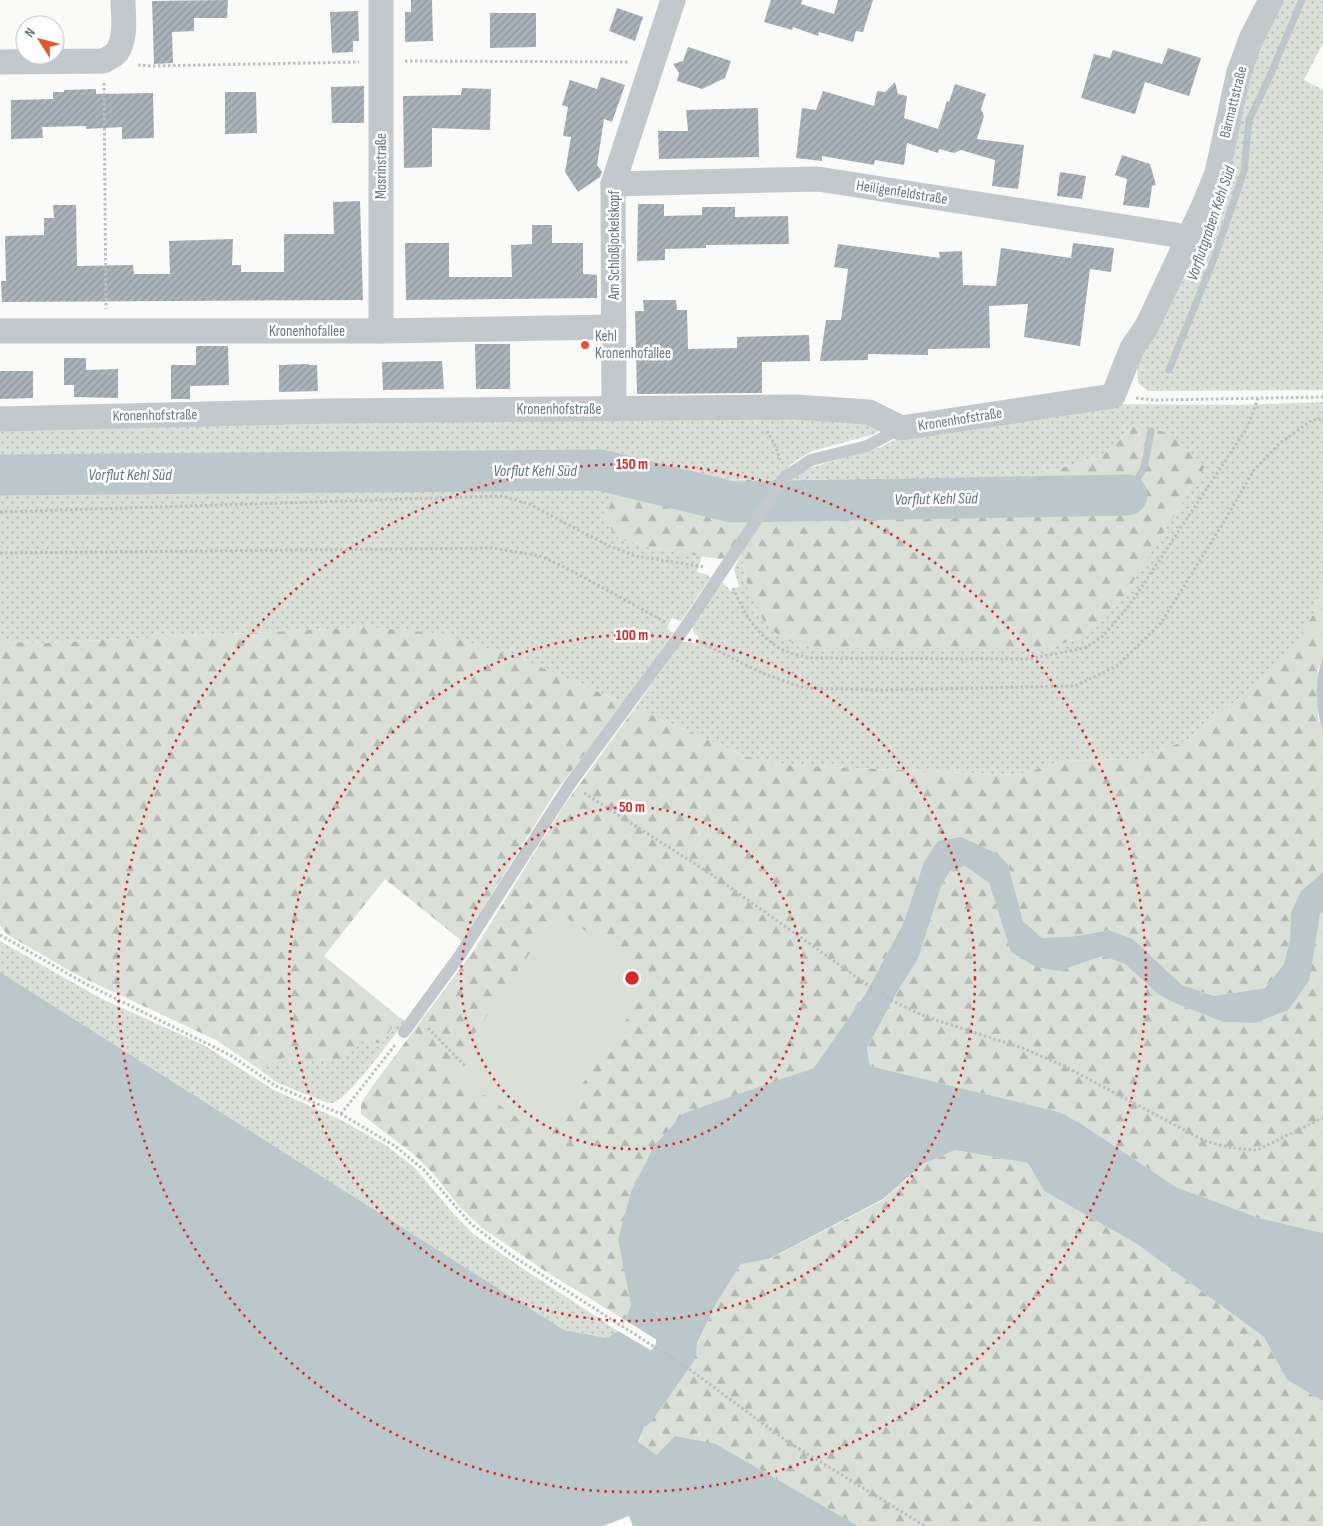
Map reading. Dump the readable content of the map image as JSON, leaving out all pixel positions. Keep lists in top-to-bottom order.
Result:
{
  "streets": {
    "street": [
      "Bärmattstraße",
      "Mosrinstraße",
      "Heiligenfeldstraße",
      "Am Schloßjockelskopf",
      "Kronenhofallee",
      "Kronenhofstraße"
    ]
  },
  "crossings": [
    ["Bärmattstraße", "Heiligenfeldstraße"],
    ["Bärmattstraße", "Kronenhofstraße"],
    ["Mosrinstraße", "Kronenhofallee"],
    ["Heiligenfeldstraße", "Am Schloßjockelskopf"],
    ["Am Schloßjockelskopf", "Kronenhofallee"],
    ["Am Schloßjockelskopf", "Kronenhofstraße"]
  ],
  "water": ["Vorflutgraben Kehl Süd", "Vorflut Kehl Süd"],
  "places": ["Kehl Kronenhofallee"],
  "north": "top left",
  "rings": ["150 m", "100 m", "50 m"]
}
